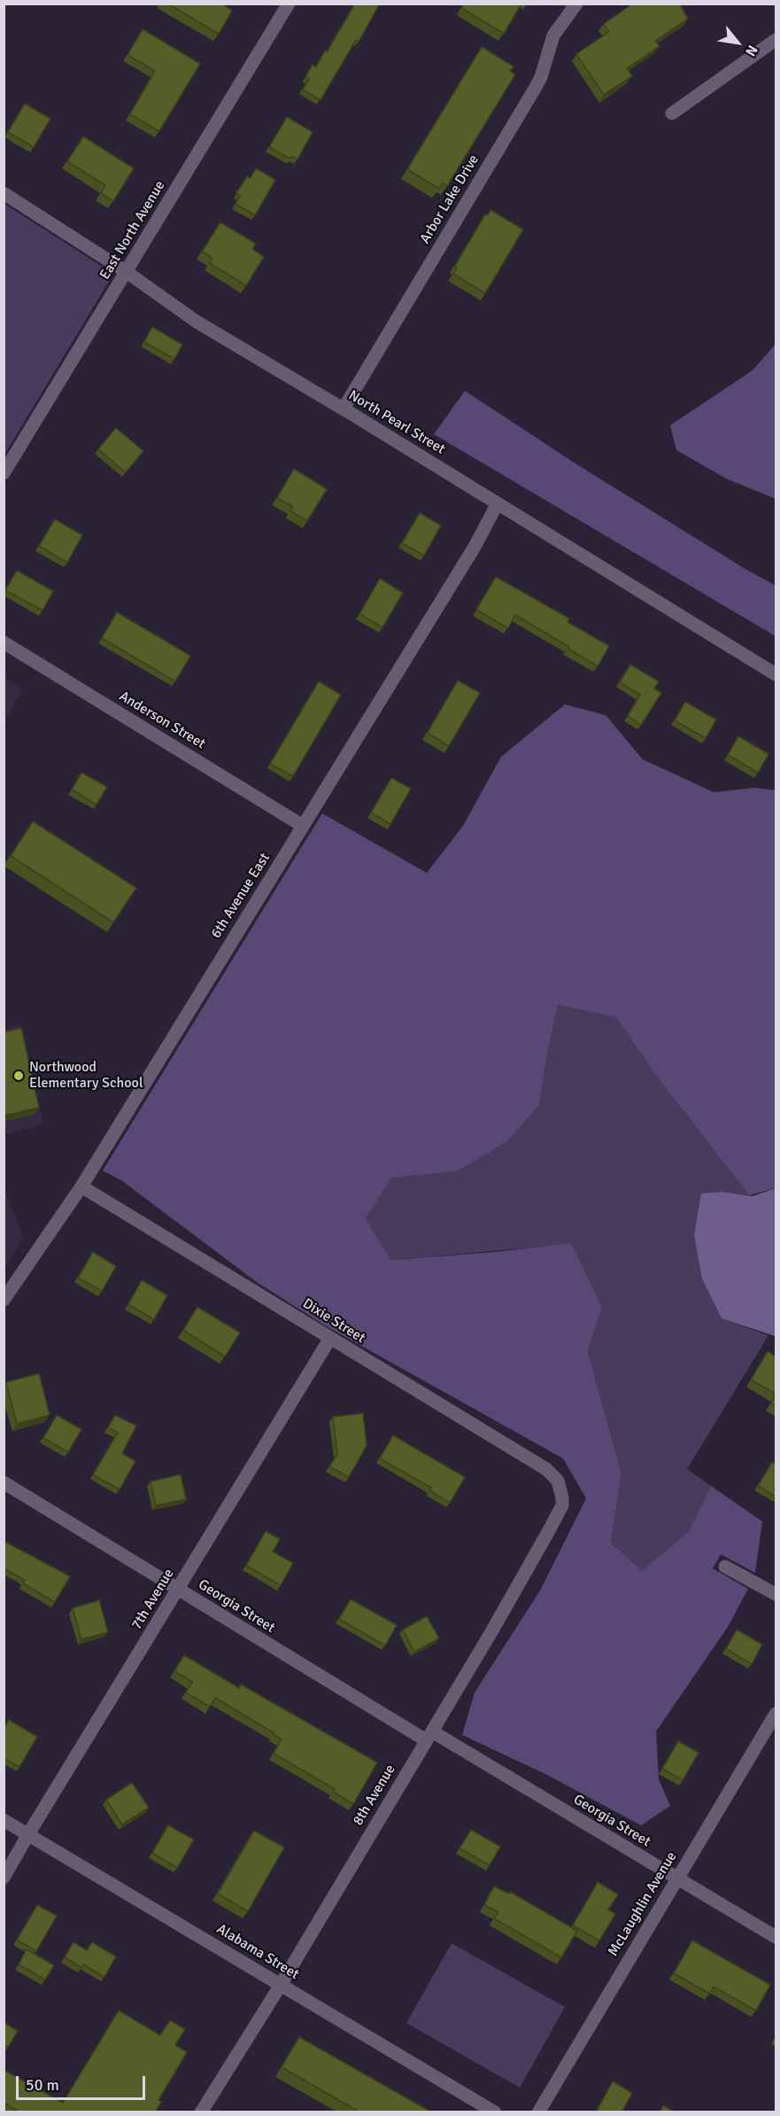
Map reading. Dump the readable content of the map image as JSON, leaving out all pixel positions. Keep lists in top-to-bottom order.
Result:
{
  "streets": {
    "street": [
      "Arbor Lake Drive",
      "East North Avenue",
      "North Pearl Street",
      "Anderson Street",
      "6th Avenue East",
      "Dixie Street",
      "7th Avenue",
      "Georgia Street",
      "8th Avenue",
      "McLaughlin Avenue",
      "Alabama Street"
    ]
  },
  "crossings": [
    ["Arbor Lake Drive", "North Pearl Street"],
    ["East North Avenue", "North Pearl Street"],
    ["North Pearl Street", "6th Avenue East"],
    ["Anderson Street", "6th Avenue East"],
    ["6th Avenue East", "Dixie Street"],
    ["Dixie Street", "7th Avenue"],
    ["Dixie Street", "8th Avenue"],
    ["7th Avenue", "Georgia Street"],
    ["7th Avenue", "Alabama Street"],
    ["Georgia Street", "8th Avenue"],
    ["Georgia Street", "McLaughlin Avenue"],
    ["8th Avenue", "Alabama Street"]
  ],
  "places": ["Northwood Elementary School"],
  "scale_bar": "50 m",
  "north": "bottom right"
}
